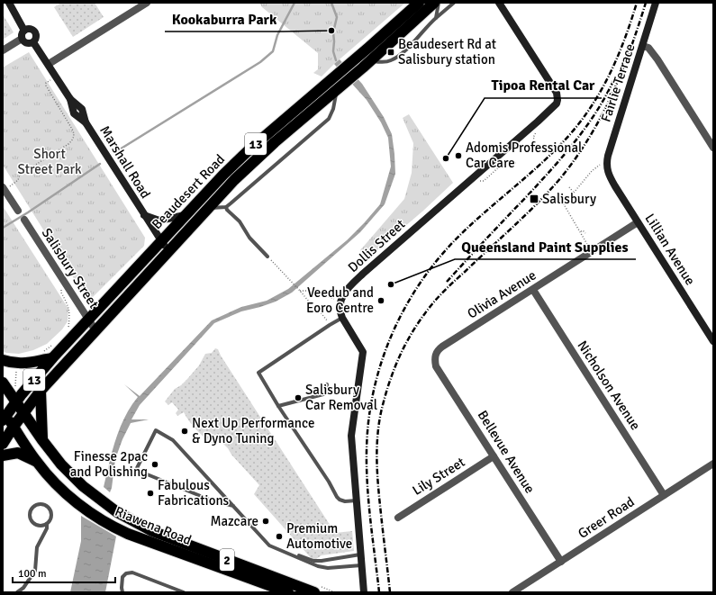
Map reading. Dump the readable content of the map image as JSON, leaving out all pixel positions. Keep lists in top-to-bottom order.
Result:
{
  "streets": {
    "highway": [
      "13",
      "Beaudesert Road",
      "Riawena Road",
      "2"
    ],
    "street": [
      "Fairlie Terrace",
      "Marshall Road",
      "Dollis Street",
      "Lillian Avenue",
      "Salisbury Street",
      "Olivia Avenue",
      "Nicholson Avenue",
      "Bellevue Avenue",
      "Lily Street",
      "Greer Road"
    ]
  },
  "crossings": [
    ["Fairlie Terrace", "Lillian Avenue"],
    ["Marshall Road", "Beaudesert Road"],
    ["Beaudesert Road", "Salisbury Street"],
    ["Beaudesert Road", "Riawena Road"],
    ["Beaudesert Road", "2"],
    ["Lillian Avenue", "Olivia Avenue"],
    ["Olivia Avenue", "Nicholson Avenue"],
    ["Olivia Avenue", "Bellevue Avenue"],
    ["Nicholson Avenue", "Greer Road"],
    ["Bellevue Avenue", "Lily Street"],
    ["Bellevue Avenue", "Greer Road"],
    ["Riawena Road", "2"]
  ],
  "parks": ["Short Street Park"],
  "places": {
    "other": [
      "Kookaburra Park",
      "Adomis Professional Car Care",
      "Tipoa Rental Car",
      "Queensland Paint Supplies",
      "Veedub and Eoro Centre",
      "Salisbury Car Removal",
      "Next Up Performance & Dyno Tuning",
      "Finesse 2pac and Polishing",
      "Fabulous Fabrications",
      "Mazcare",
      "Premium Automotive"
    ],
    "transit": ["Beaudesert Rd at Salisbury station", "Salisbury"]
  },
  "scale_bar": "100 m"
}
